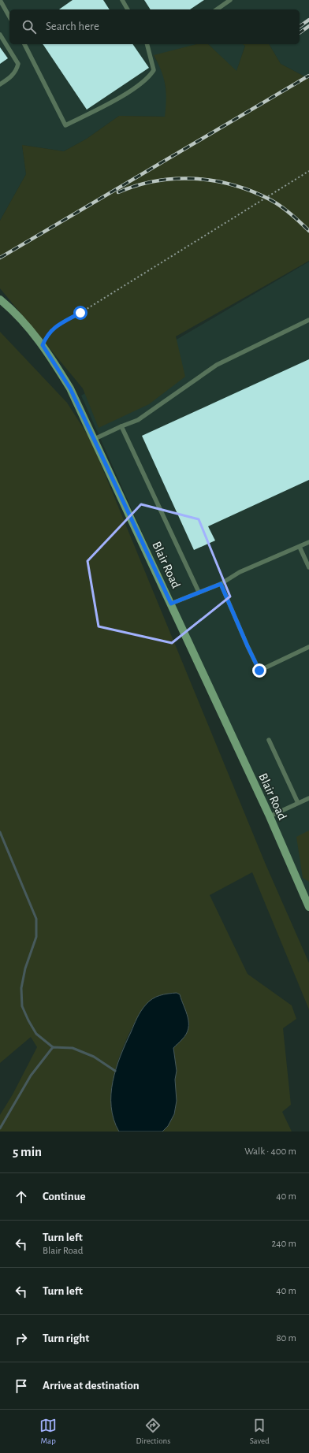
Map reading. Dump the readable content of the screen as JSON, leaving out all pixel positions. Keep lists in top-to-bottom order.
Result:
{
  "streets": {
    "street": ["Blair Road"]
  },
  "page": {
    "search": "Search here",
    "heading": ["5 min", "Walk · 400 m"],
    "list": [
      ["Continue", "40 m"],
      ["Turn left", "Blair Road", "240 m"],
      ["Turn left", "40 m"],
      ["Turn right", "80 m"],
      "Arrive at destination"
    ],
    "nav": ["Map", "Directions", "Saved"]
  }
}
